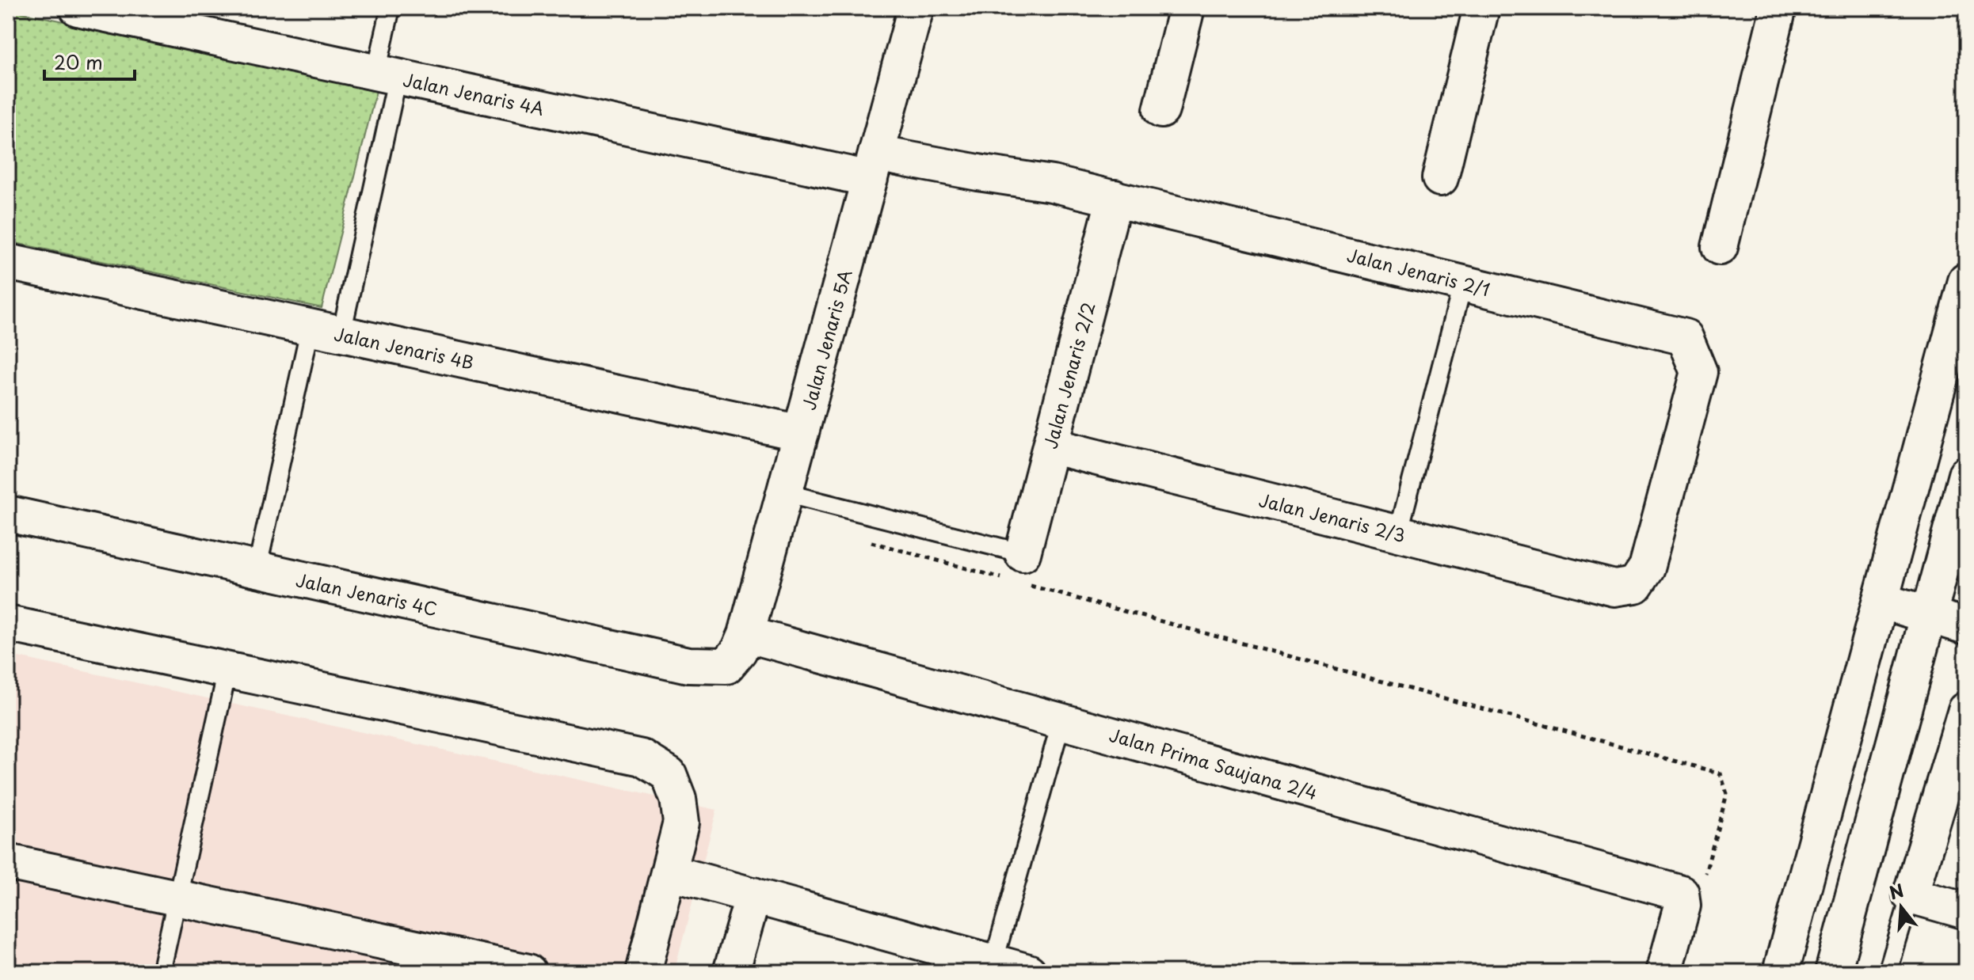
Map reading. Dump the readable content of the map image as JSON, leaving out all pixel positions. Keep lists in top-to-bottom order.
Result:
{
  "streets": {
    "street": [
      "Jalan Jenaris 4A",
      "Jalan Jenaris 2/1",
      "Jalan Jenaris 5A",
      "Jalan Jenaris 4B",
      "Jalan Jenaris 2/2",
      "Jalan Jenaris 2/3",
      "Jalan Jenaris 4C",
      "Jalan Prima Saujana 2/4"
    ]
  },
  "crossings": [
    ["Jalan Jenaris 4A", "Jalan Jenaris 2/1"],
    ["Jalan Jenaris 4A", "Jalan Jenaris 5A"],
    ["Jalan Jenaris 2/1", "Jalan Jenaris 5A"],
    ["Jalan Jenaris 2/1", "Jalan Jenaris 2/2"],
    ["Jalan Jenaris 2/1", "Jalan Jenaris 2/3"],
    ["Jalan Jenaris 5A", "Jalan Jenaris 4B"],
    ["Jalan Jenaris 5A", "Jalan Jenaris 4C"],
    ["Jalan Jenaris 5A", "Jalan Prima Saujana 2/4"],
    ["Jalan Jenaris 2/2", "Jalan Jenaris 2/3"]
  ],
  "scale_bar": "20 m",
  "north": "top"
}
